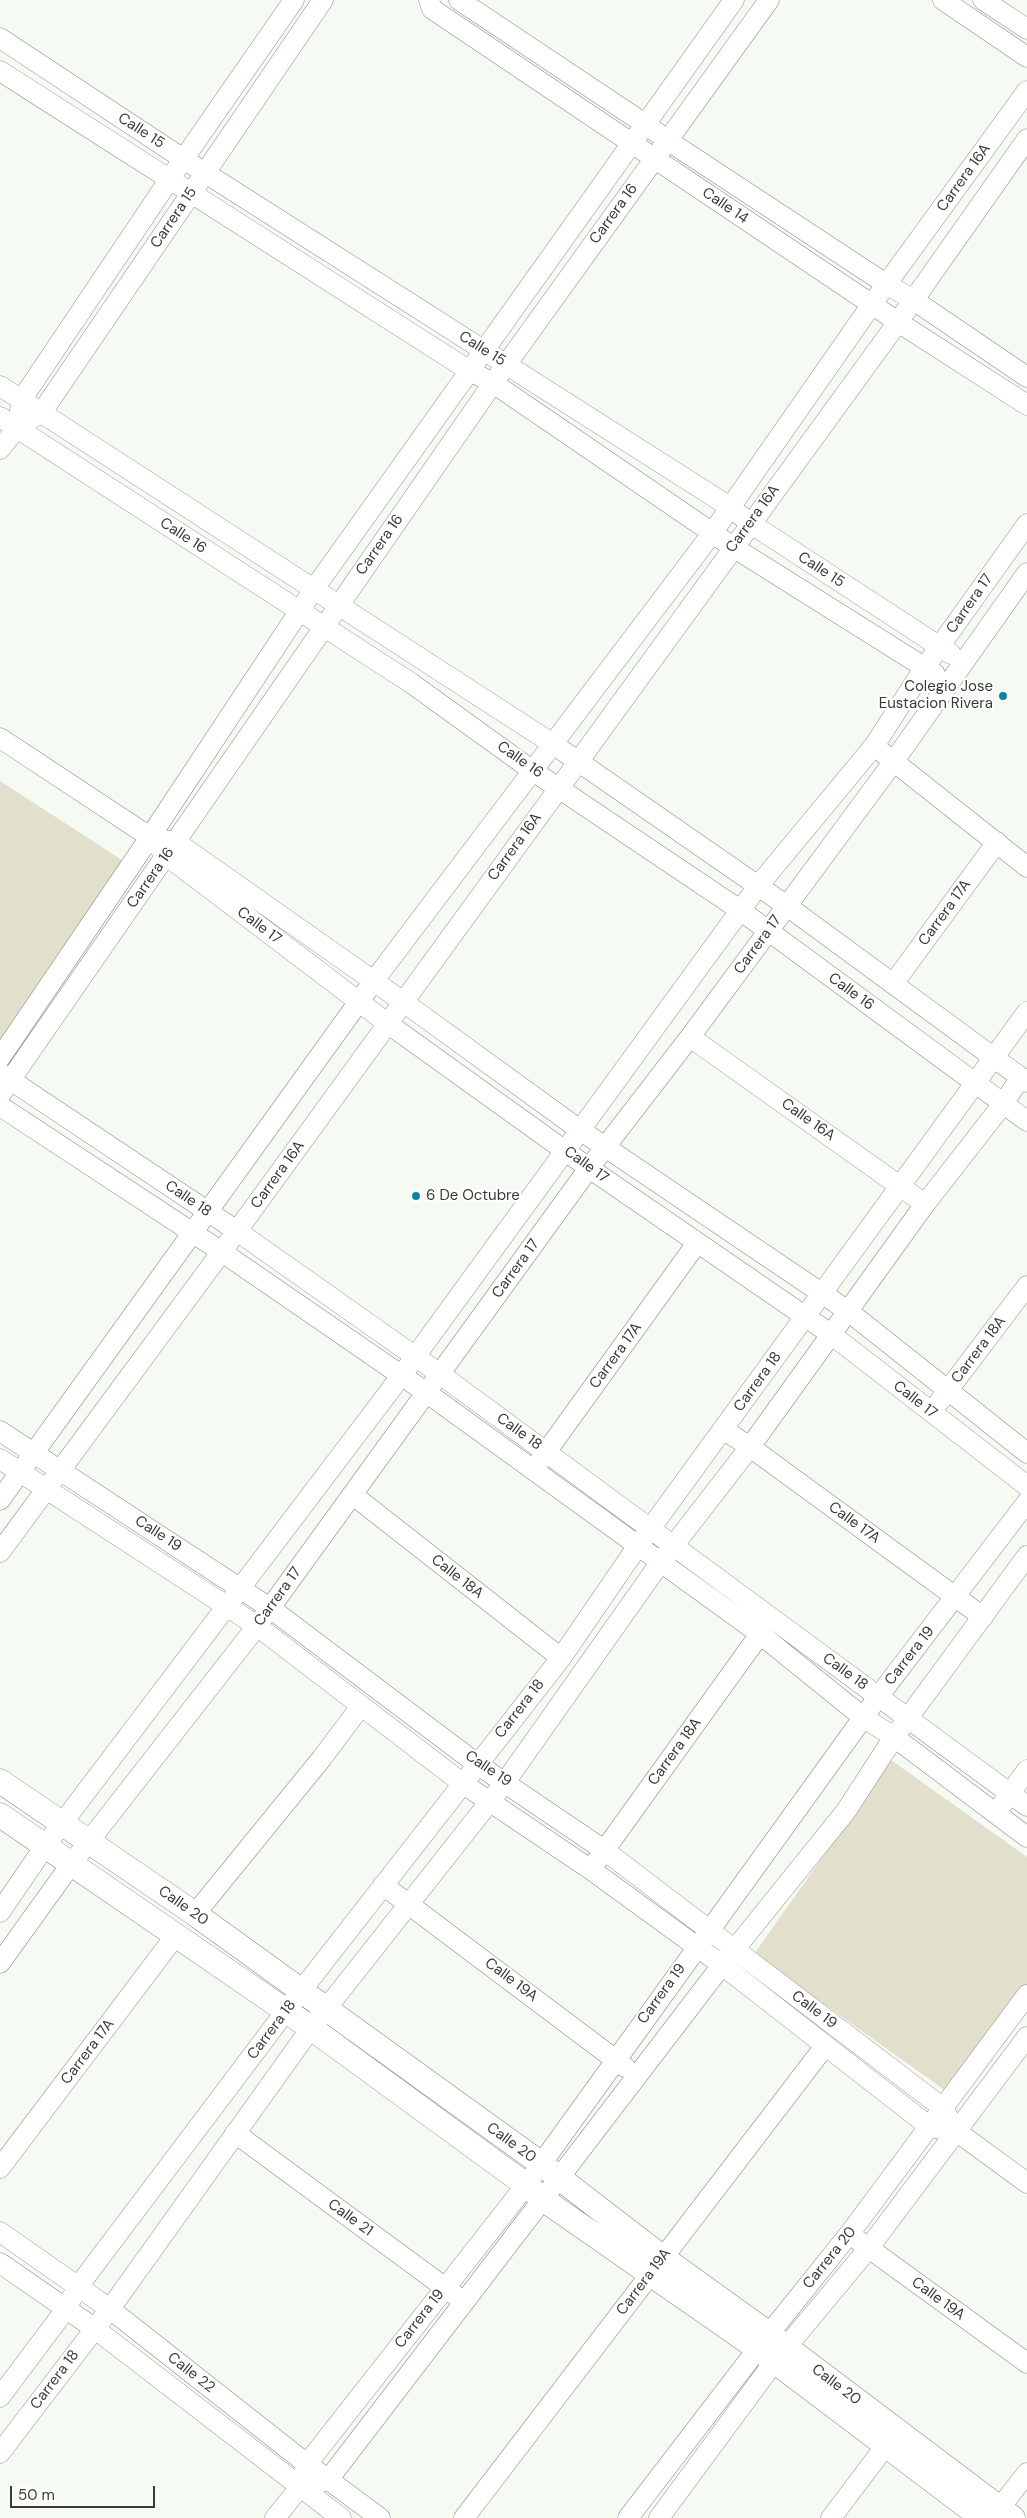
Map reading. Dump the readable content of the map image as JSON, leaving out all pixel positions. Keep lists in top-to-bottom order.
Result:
{
  "streets": {
    "street": [
      "Calle 15",
      "Carrera 16A",
      "Calle 14",
      "Carrera 16",
      "Carrera 15",
      "Calle 16",
      "Carrera 17",
      "Carrera 17A",
      "Calle 17",
      "Calle 16A",
      "Calle 18",
      "Carrera 18A",
      "Carrera 18",
      "Calle 17A",
      "Calle 19",
      "Calle 18A",
      "Carrera 19",
      "Calle 20",
      "Calle 19A",
      "Calle 21",
      "Carrera 20",
      "Carrera 19A",
      "Calle 22"
    ]
  },
  "crossings": [
    ["Calle 15", "Carrera 16A"],
    ["Calle 15", "Carrera 16"],
    ["Calle 15", "Carrera 15"],
    ["Calle 15", "Carrera 17"],
    ["Carrera 16A", "Calle 14"],
    ["Carrera 16A", "Calle 16"],
    ["Carrera 16A", "Calle 17"],
    ["Carrera 16A", "Calle 18"],
    ["Carrera 16A", "Calle 19"],
    ["Calle 14", "Carrera 16"],
    ["Carrera 16", "Calle 16"],
    ["Carrera 16", "Calle 17"],
    ["Carrera 16", "Calle 18"],
    ["Carrera 15", "Calle 16"],
    ["Calle 16", "Carrera 17"],
    ["Calle 16", "Carrera 17A"],
    ["Calle 16", "Carrera 18"],
    ["Carrera 17", "Calle 17"],
    ["Carrera 17", "Calle 16A"],
    ["Carrera 17", "Calle 18"],
    ["Carrera 17", "Calle 19"],
    ["Carrera 17", "Calle 18A"],
    ["Carrera 17", "Calle 20"],
    ["Carrera 17A", "Calle 17"],
    ["Carrera 17A", "Calle 18"],
    ["Carrera 17A", "Calle 20"],
    ["Calle 17", "Carrera 18A"],
    ["Calle 17", "Carrera 18"],
    ["Calle 16A", "Carrera 18"],
    ["Calle 18", "Carrera 18A"],
    ["Calle 18", "Carrera 18"],
    ["Calle 18", "Carrera 19"],
    ["Carrera 18A", "Calle 19"],
    ["Carrera 18", "Calle 17A"],
    ["Carrera 18", "Calle 19"],
    ["Carrera 18", "Calle 18A"],
    ["Carrera 18", "Calle 20"],
    ["Carrera 18", "Calle 19A"],
    ["Carrera 18", "Calle 21"],
    ["Carrera 18", "Calle 22"],
    ["Calle 17A", "Carrera 19"],
    ["Calle 19", "Carrera 19"],
    ["Calle 19", "Carrera 20"],
    ["Calle 19", "Carrera 19A"],
    ["Carrera 19", "Calle 20"],
    ["Carrera 19", "Calle 19A"],
    ["Carrera 19", "Calle 21"],
    ["Carrera 19", "Calle 22"],
    ["Calle 20", "Carrera 20"],
    ["Calle 20", "Carrera 19A"],
    ["Calle 19A", "Carrera 20"]
  ],
  "places": ["Colegio Jose Eustacion Rivera", "6 De Octubre"],
  "scale_bar": "50 m"
}
